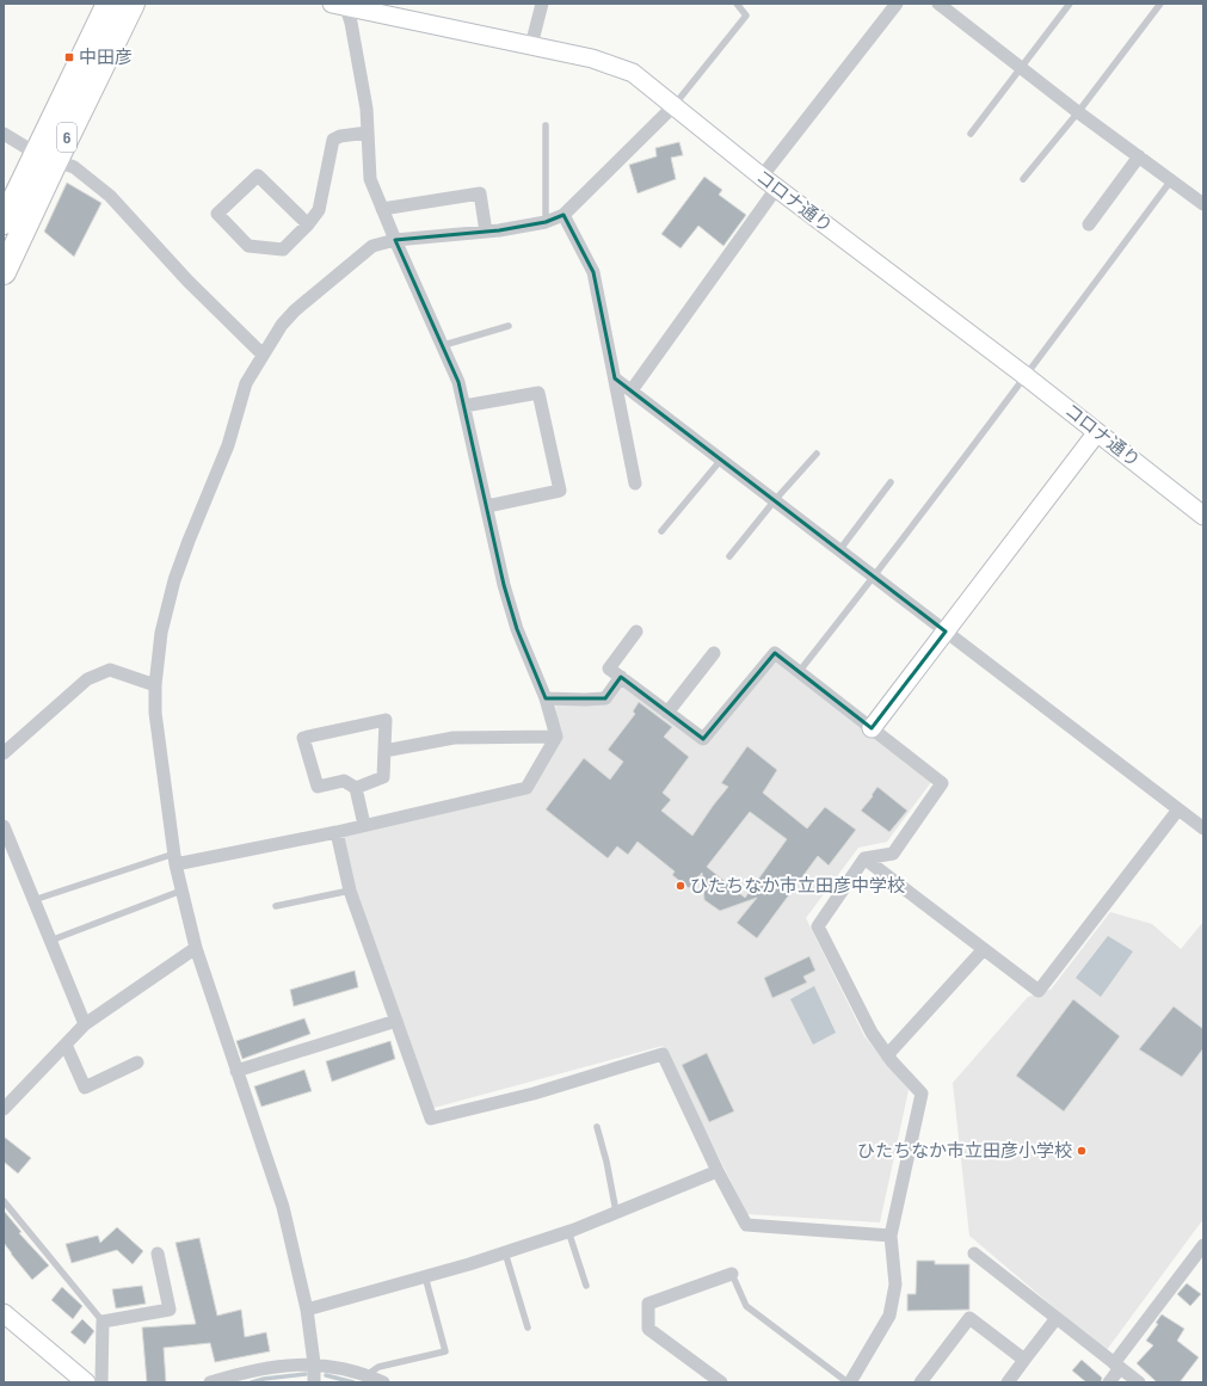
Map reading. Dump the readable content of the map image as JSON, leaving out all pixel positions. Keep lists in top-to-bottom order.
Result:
{
  "streets": {
    "highway": ["6"],
    "street": ["コロナ通り"]
  },
  "places": {
    "transit": ["中田彦"],
    "other": ["ひたちなか市立田彦中学校", "ひたちなか市立田彦小学校"]
  }
}
